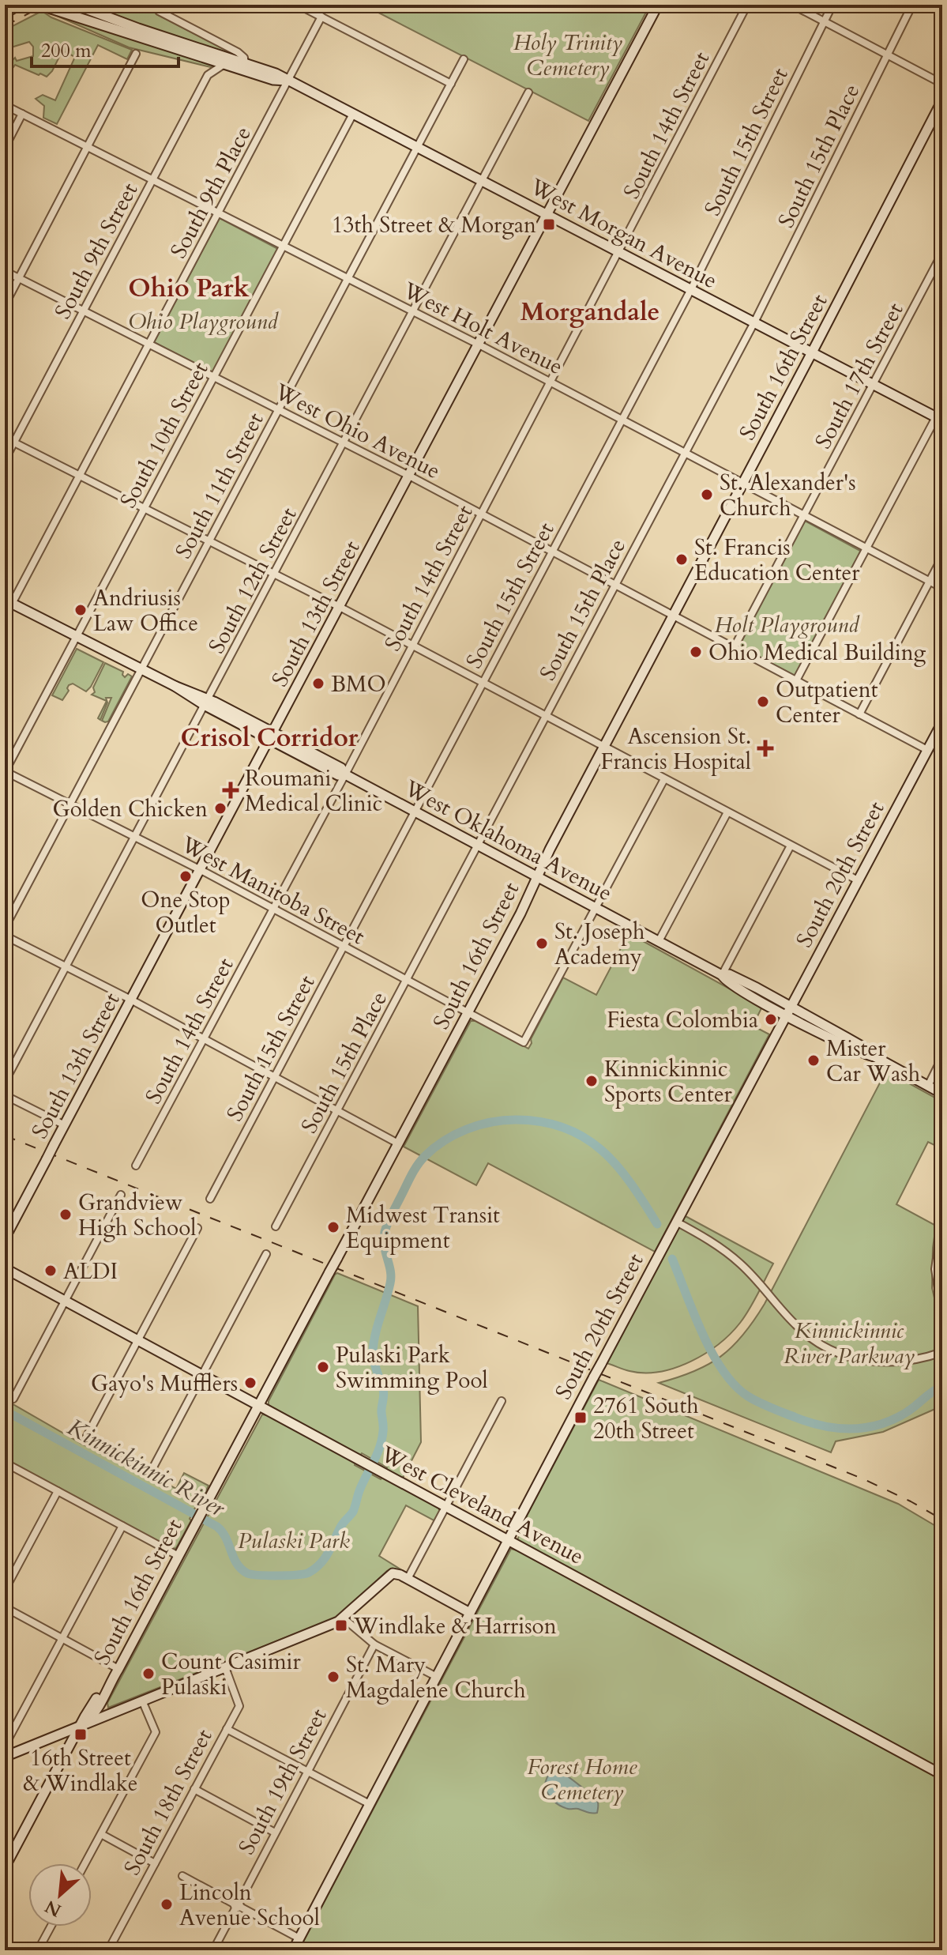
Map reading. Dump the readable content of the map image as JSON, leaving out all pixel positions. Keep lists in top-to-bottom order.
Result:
{
  "streets": {
    "street": [
      "South 14th Street",
      "South 15th Street",
      "South 15th Place",
      "South 9th Place",
      "West Morgan Avenue",
      "South 9th Street",
      "West Holt Avenue",
      "South 16th Street",
      "South 17th Street",
      "West Ohio Avenue",
      "South 10th Street",
      "South 11th Street",
      "South 12th Street",
      "South 13th Street",
      "West Oklahoma Avenue",
      "South 20th Street",
      "West Manitoba Street",
      "West Cleveland Avenue",
      "South 19th Street",
      "South 18th Street"
    ]
  },
  "crossings": [
    ["South 14th Street", "West Morgan Avenue"],
    ["South 14th Street", "West Holt Avenue"],
    ["South 14th Street", "West Ohio Avenue"],
    ["South 14th Street", "West Oklahoma Avenue"],
    ["South 14th Street", "West Manitoba Street"],
    ["South 15th Street", "West Morgan Avenue"],
    ["South 15th Street", "West Holt Avenue"],
    ["South 15th Street", "West Ohio Avenue"],
    ["South 15th Street", "West Oklahoma Avenue"],
    ["South 15th Street", "West Manitoba Street"],
    ["South 15th Place", "West Morgan Avenue"],
    ["South 15th Place", "West Holt Avenue"],
    ["South 15th Place", "West Ohio Avenue"],
    ["South 15th Place", "West Oklahoma Avenue"],
    ["South 15th Place", "West Manitoba Street"],
    ["South 9th Place", "West Morgan Avenue"],
    ["South 9th Place", "West Holt Avenue"],
    ["South 9th Place", "West Ohio Avenue"],
    ["South 9th Place", "West Oklahoma Avenue"],
    ["West Morgan Avenue", "South 9th Street"],
    ["West Morgan Avenue", "South 16th Street"],
    ["West Morgan Avenue", "South 17th Street"],
    ["West Morgan Avenue", "South 10th Street"],
    ["West Morgan Avenue", "South 11th Street"],
    ["West Morgan Avenue", "South 12th Street"],
    ["West Morgan Avenue", "South 13th Street"],
    ["South 9th Street", "West Holt Avenue"],
    ["South 9th Street", "West Ohio Avenue"],
    ["West Holt Avenue", "South 16th Street"],
    ["West Holt Avenue", "South 17th Street"],
    ["West Holt Avenue", "South 10th Street"],
    ["West Holt Avenue", "South 11th Street"],
    ["West Holt Avenue", "South 12th Street"],
    ["West Holt Avenue", "South 13th Street"],
    ["South 16th Street", "West Ohio Avenue"],
    ["South 16th Street", "West Oklahoma Avenue"],
    ["South 16th Street", "West Manitoba Street"],
    ["South 16th Street", "West Cleveland Avenue"],
    ["South 17th Street", "West Ohio Avenue"],
    ["West Ohio Avenue", "South 10th Street"],
    ["West Ohio Avenue", "South 11th Street"],
    ["West Ohio Avenue", "South 12th Street"],
    ["West Ohio Avenue", "South 13th Street"],
    ["West Ohio Avenue", "South 20th Street"],
    ["South 10th Street", "West Oklahoma Avenue"],
    ["South 10th Street", "West Manitoba Street"],
    ["South 11th Street", "West Oklahoma Avenue"],
    ["South 11th Street", "West Manitoba Street"],
    ["South 12th Street", "West Oklahoma Avenue"],
    ["South 12th Street", "West Manitoba Street"],
    ["South 13th Street", "West Oklahoma Avenue"],
    ["South 13th Street", "West Manitoba Street"],
    ["West Oklahoma Avenue", "South 20th Street"],
    ["West Oklahoma Avenue", "West Manitoba Street"],
    ["South 20th Street", "West Cleveland Avenue"]
  ],
  "districts": ["Ohio Park", "Morgandale", "Crisol Corridor"],
  "water": ["Kinnickinnic River"],
  "parks": [
    "Holy Trinity Cemetery",
    "Ohio Playground",
    "Holt Playground",
    "Kinnickinnic River Parkway",
    "Pulaski Park",
    "Forest Home Cemetery"
  ],
  "places": {
    "transit": [
      "13th Street & Morgan",
      "2761 South 20th Street",
      "Windlake & Harrison",
      "16th Street & Windlake"
    ],
    "other": [
      "St. Alexander's Church",
      "St. Francis Education Center",
      "Andriusis Law Office",
      "Ohio Medical Building",
      "BMO",
      "Outpatient Center",
      "Golden Chicken",
      "One Stop Outlet",
      "St. Joseph Academy",
      "Fiesta Colombia",
      "Mister Car Wash",
      "Kinnickinnic Sports Center",
      "Grandview High School",
      "Midwest Transit Equipment",
      "ALDI",
      "Pulaski Park Swimming Pool",
      "Gayo's Mufflers",
      "Count Casimir Pulaski",
      "St. Mary Magdalene Church",
      "Lincoln Avenue School"
    ],
    "health": ["Ascension St. Francis Hospital", "Roumani Medical Clinic"]
  },
  "scale_bar": "200 m",
  "north": "bottom left"
}
